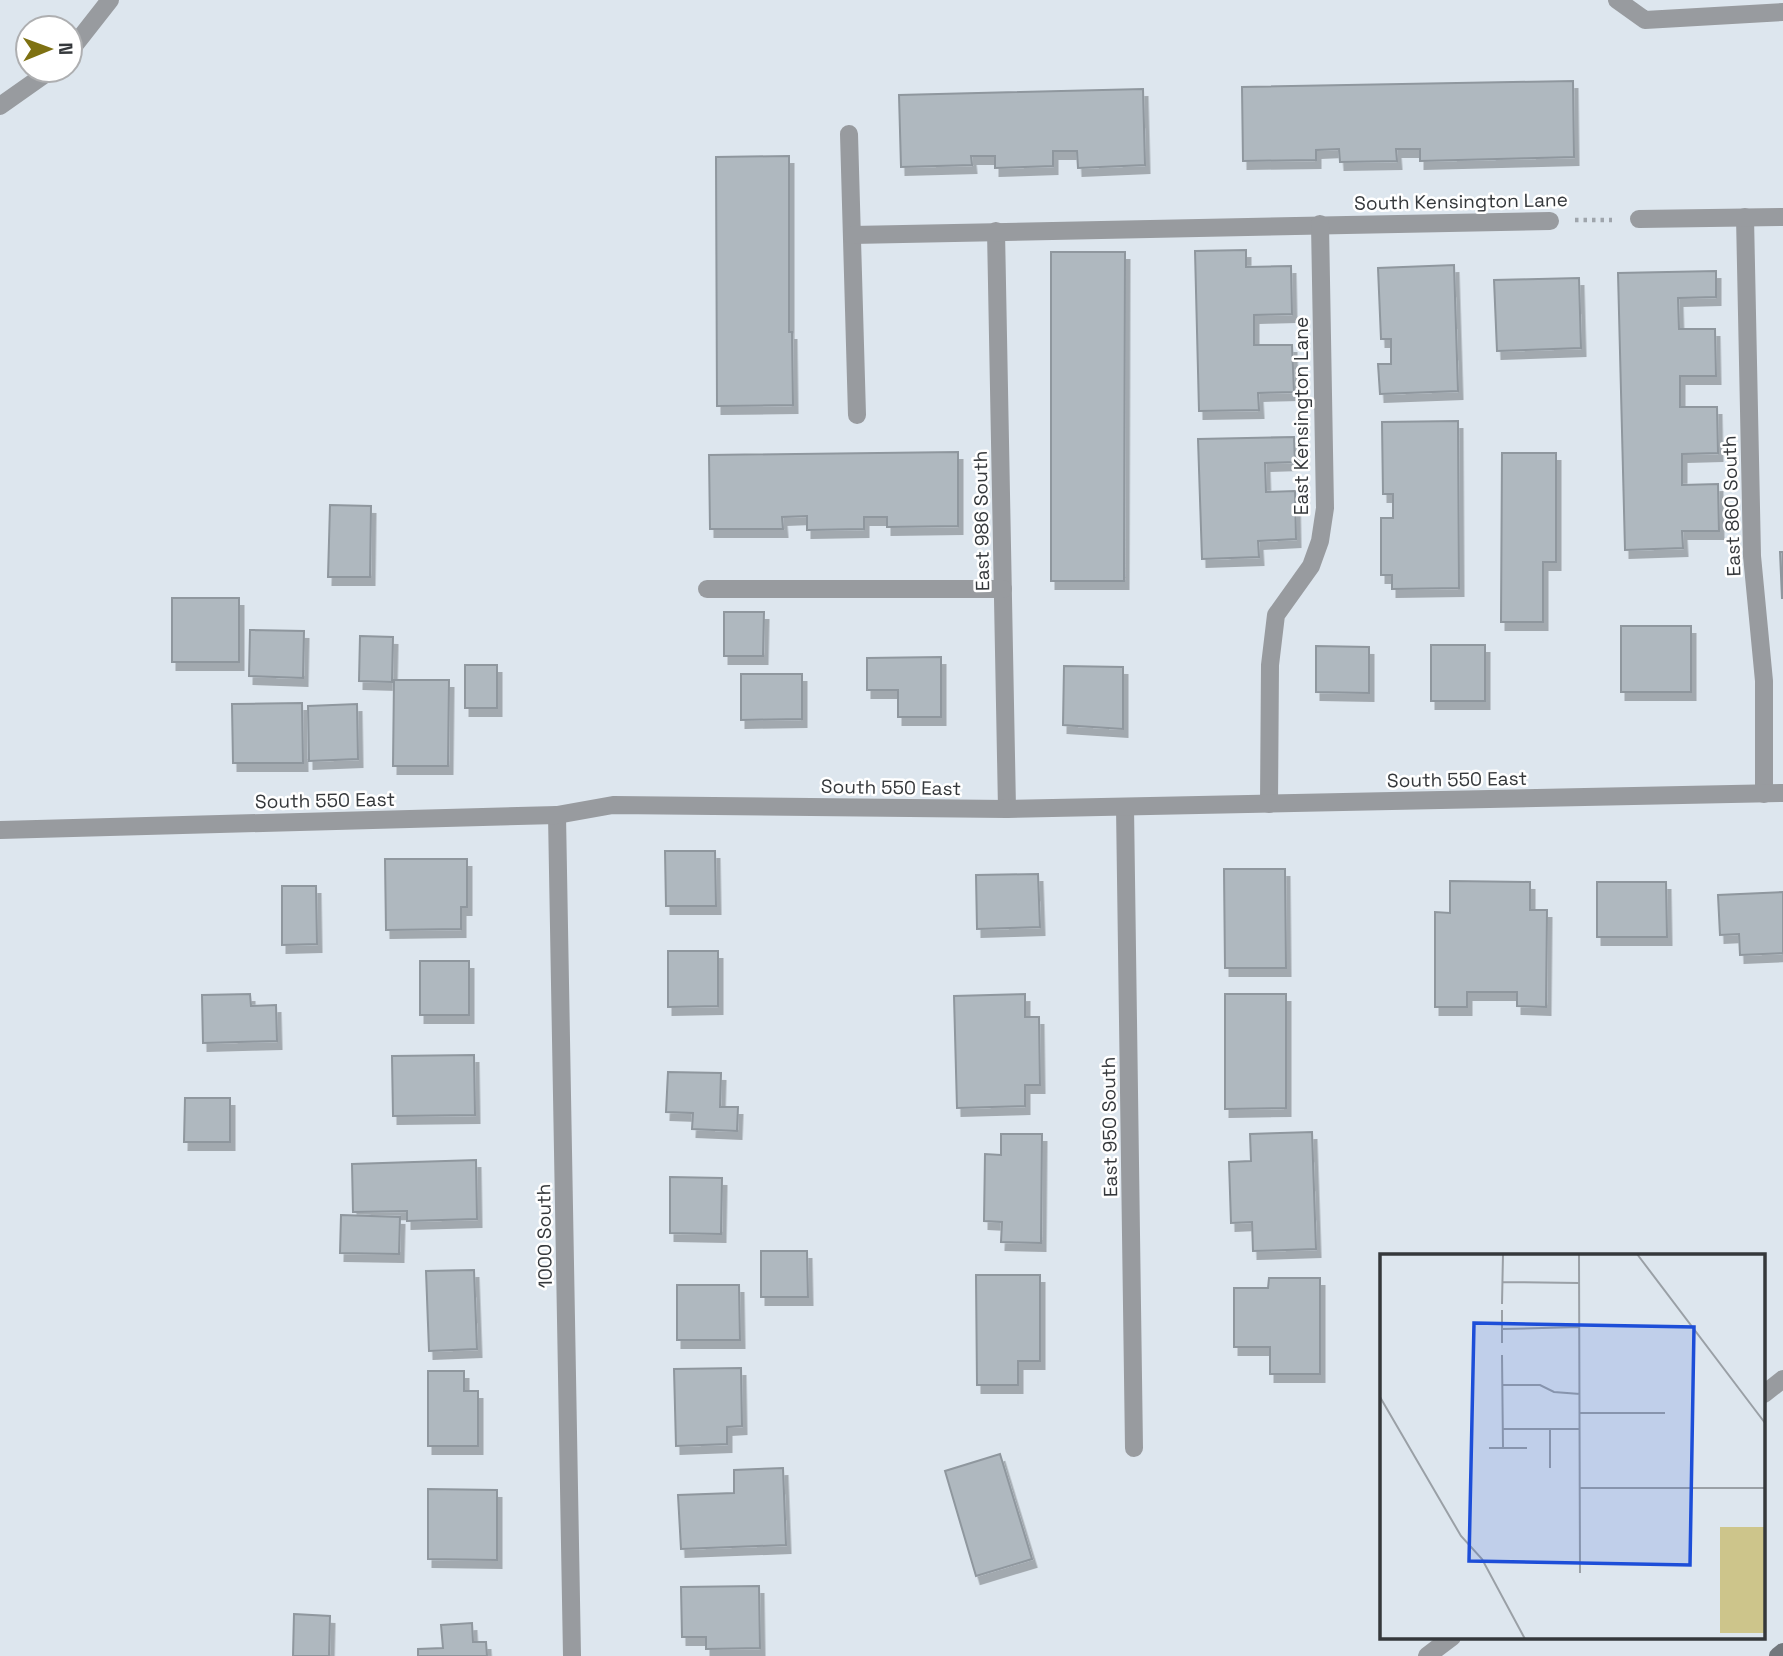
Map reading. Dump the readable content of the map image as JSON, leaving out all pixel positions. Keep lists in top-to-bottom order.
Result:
{
  "streets": {
    "street": [
      "South Kensington Lane",
      "East Kensington Lane",
      "East 860 South",
      "East 986 South",
      "South 550 East",
      "East 950 South",
      "1000 South"
    ]
  },
  "crossings": [
    ["South Kensington Lane", "East Kensington Lane"],
    ["South Kensington Lane", "East 986 South"],
    ["East Kensington Lane", "South 550 East"],
    ["East 860 South", "South 550 East"],
    ["East 986 South", "South 550 East"],
    ["South 550 East", "East 950 South"],
    ["South 550 East", "1000 South"]
  ],
  "north": "right"
}
